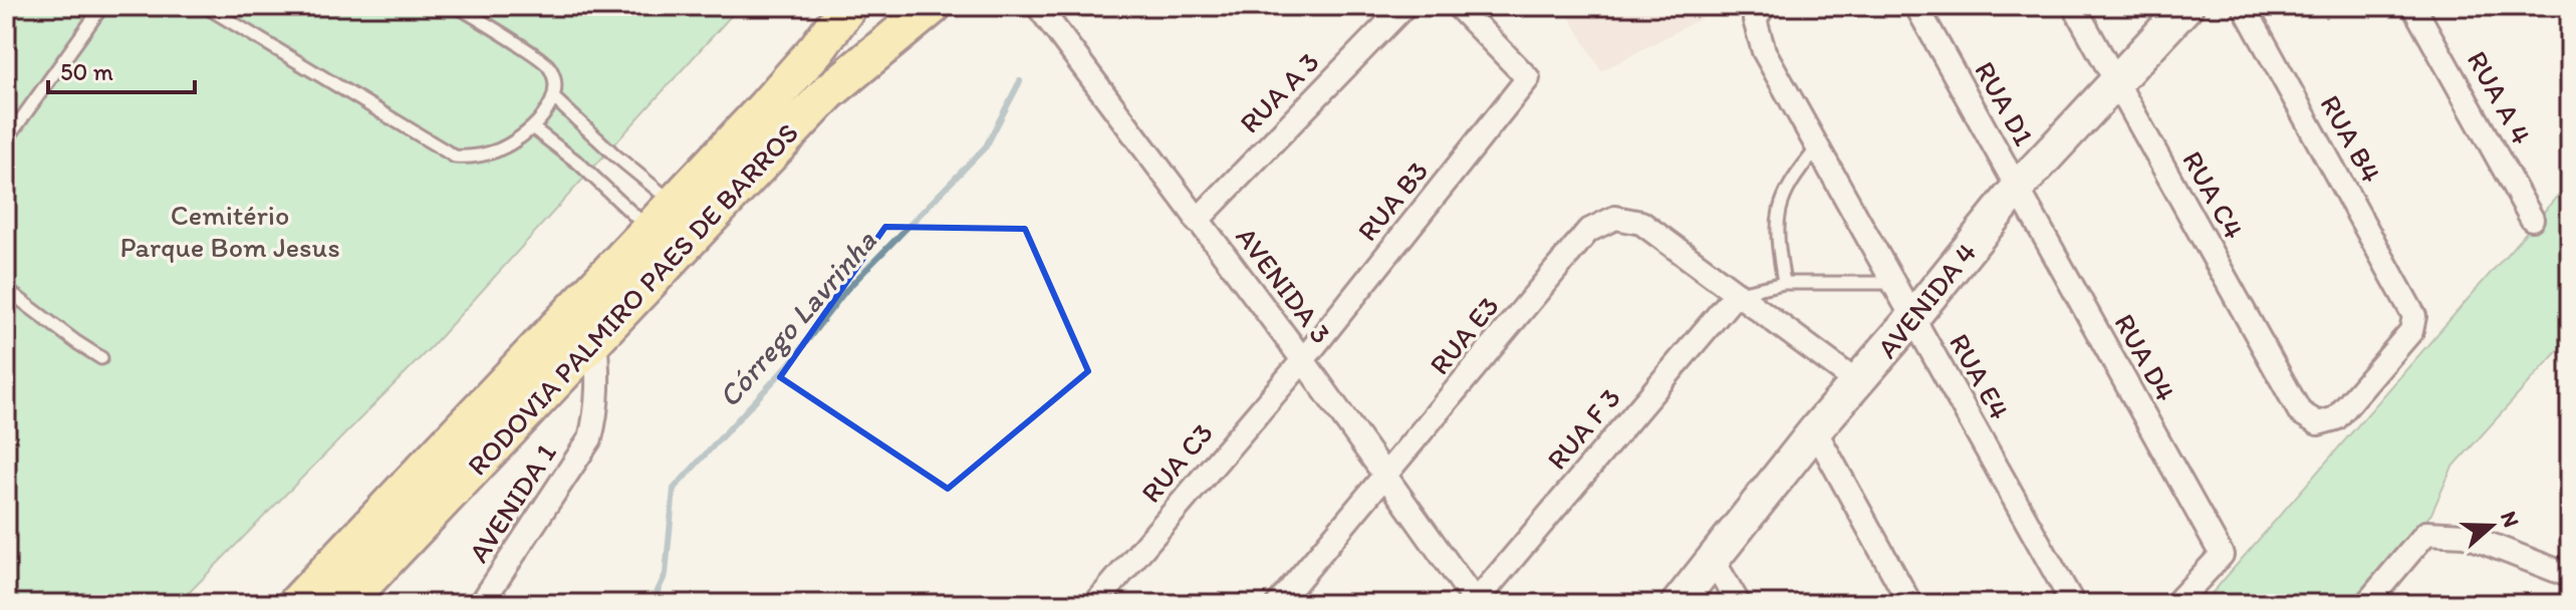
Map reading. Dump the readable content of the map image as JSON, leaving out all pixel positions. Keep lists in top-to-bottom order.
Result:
{
  "streets": {
    "main road": ["RODOVIA PALMIRO PAES DE BARROS"],
    "street": [
      "RUA A 3",
      "RUA A 4",
      "RUA D1",
      "RUA B4",
      "RUA C4",
      "RUA B3",
      "AVENIDA 3",
      "AVENIDA 4",
      "RUA E3",
      "RUA D4",
      "RUA E4",
      "RUA F 3",
      "RUA C3",
      "AVENIDA 1"
    ]
  },
  "crossings": [
    ["RUA A 3", "AVENIDA 3"],
    ["RUA D1", "AVENIDA 4"],
    ["RUA D1", "RUA D4"],
    ["RUA B4", "RUA C4"],
    ["RUA C4", "AVENIDA 4"],
    ["RUA B3", "AVENIDA 3"],
    ["RUA B3", "RUA C3"],
    ["AVENIDA 3", "RUA E3"],
    ["AVENIDA 3", "RUA F 3"],
    ["AVENIDA 3", "RUA C3"],
    ["RODOVIA PALMIRO PAES DE BARROS", "AVENIDA 1"],
    ["AVENIDA 4", "RUA D4"],
    ["AVENIDA 4", "RUA E4"],
    ["RUA E3", "RUA F 3"]
  ],
  "water": ["Córrego Lavrinha"],
  "parks": ["Cemitério Parque Bom Jesus"],
  "scale_bar": "50 m",
  "north": "right"
}
